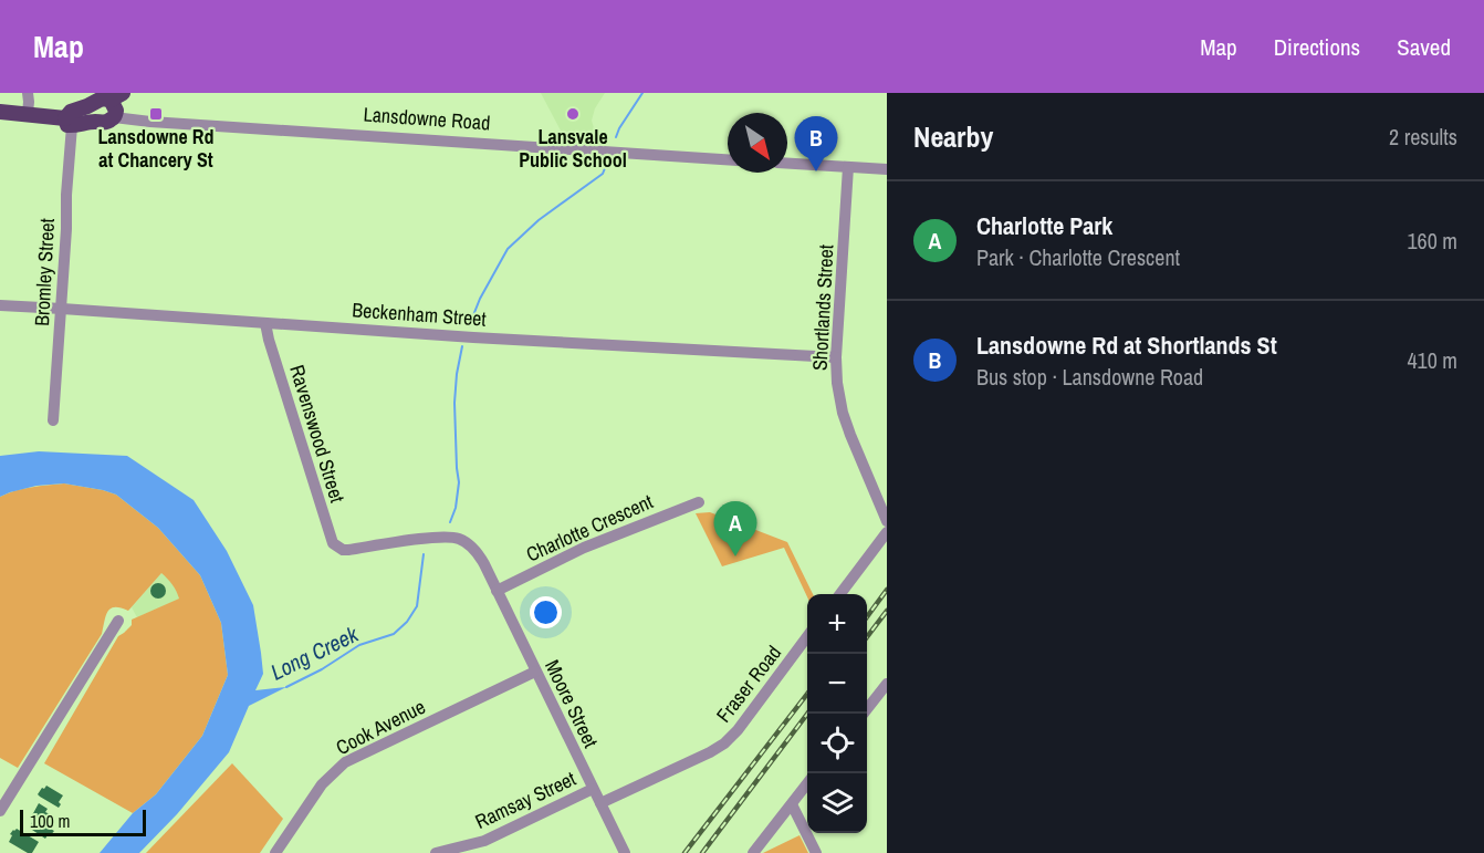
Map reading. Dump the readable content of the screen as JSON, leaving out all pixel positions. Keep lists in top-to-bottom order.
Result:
{
  "streets": {
    "street": [
      "Lansdowne Road",
      "Bromley Street",
      "Shortlands Street",
      "Beckenham Street",
      "Ravenswood Street",
      "Charlotte Crescent",
      "Fraser Road",
      "Moore Street",
      "Cook Avenue",
      "Ramsay Street"
    ]
  },
  "crossings": [
    ["Bromley Street", "Beckenham Street"],
    ["Shortlands Street", "Beckenham Street"],
    ["Beckenham Street", "Ravenswood Street"],
    ["Ravenswood Street", "Moore Street"],
    ["Charlotte Crescent", "Moore Street"],
    ["Fraser Road", "Moore Street"],
    ["Moore Street", "Cook Avenue"],
    ["Moore Street", "Ramsay Street"]
  ],
  "water": ["Long Creek"],
  "places": {
    "transit": ["Lansdowne Rd at Chancery St"],
    "other": ["Lansvale Public School"]
  },
  "scale_bar": "100 m",
  "north": "bottom right",
  "page": {
    "header": "Map",
    "nav": ["Map", "Directions", "Saved"],
    "heading": ["Nearby", "2 results"],
    "pins": ["B", "A"],
    "list": [
      {
        "mark": "A",
        "name": "Charlotte Park",
        "note": "Park · Charlotte Crescent",
        "value": "160 m"
      },
      {
        "mark": "B",
        "name": "Lansdowne Rd at Shortlands St",
        "note": "Bus stop · Lansdowne Road",
        "value": "410 m"
      }
    ],
    "map_buttons": ["+", "−"],
    "scale": "100 m"
  }
}
